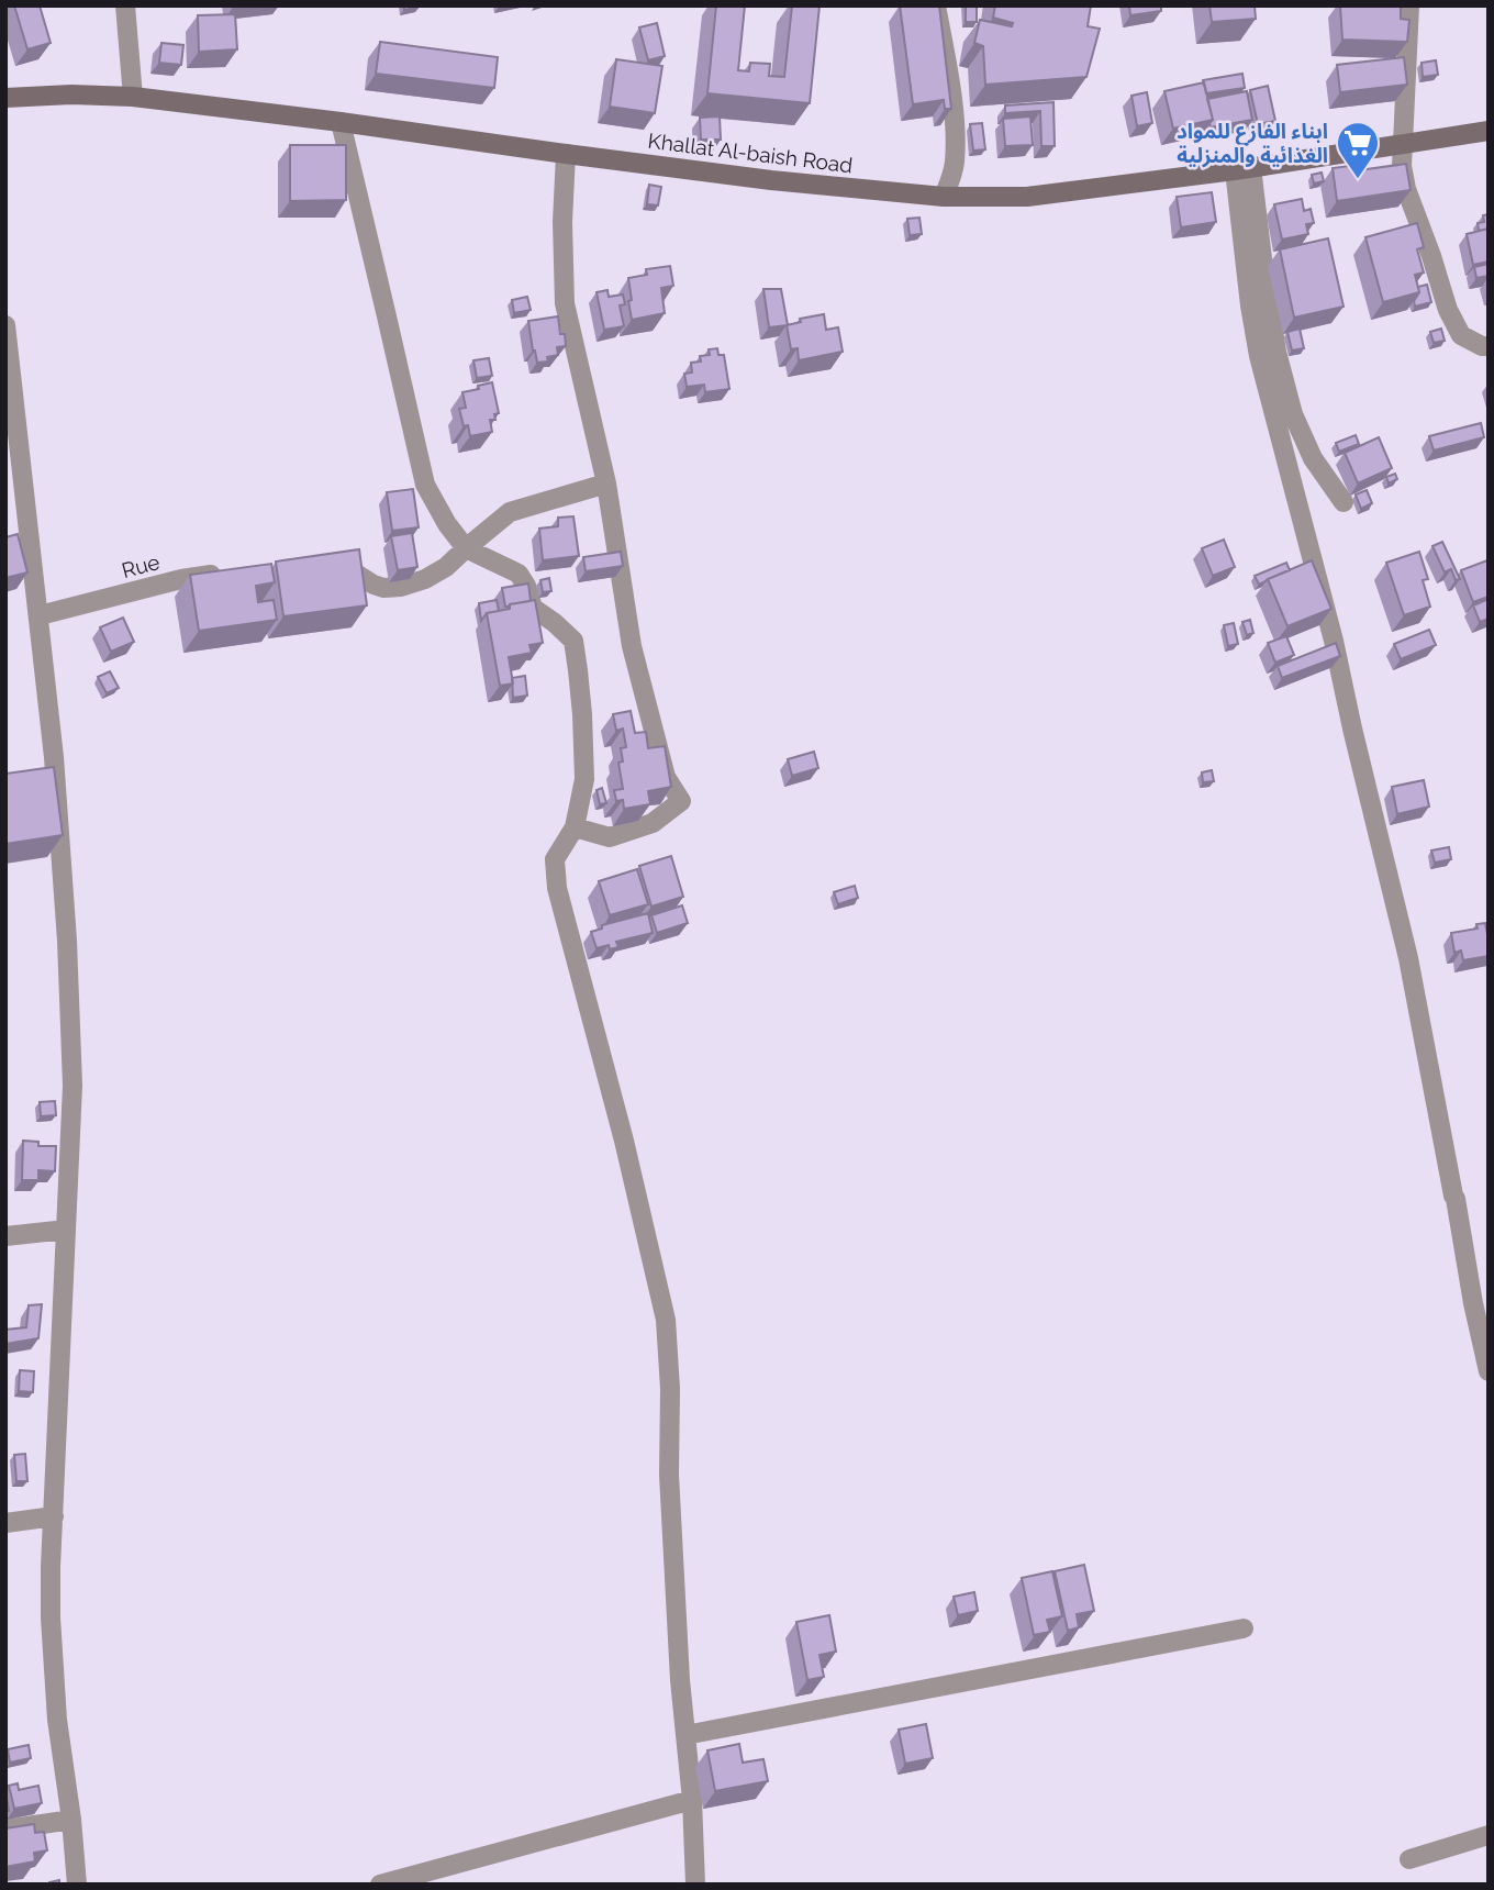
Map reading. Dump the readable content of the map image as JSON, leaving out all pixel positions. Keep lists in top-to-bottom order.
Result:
{
  "streets": {
    "street": ["Khallat Al-baish Road", "Rue"]
  },
  "places": {
    "supermarket": ["ابناء الفازع للمواد الغذائية والمنزلية"]
  }
}
